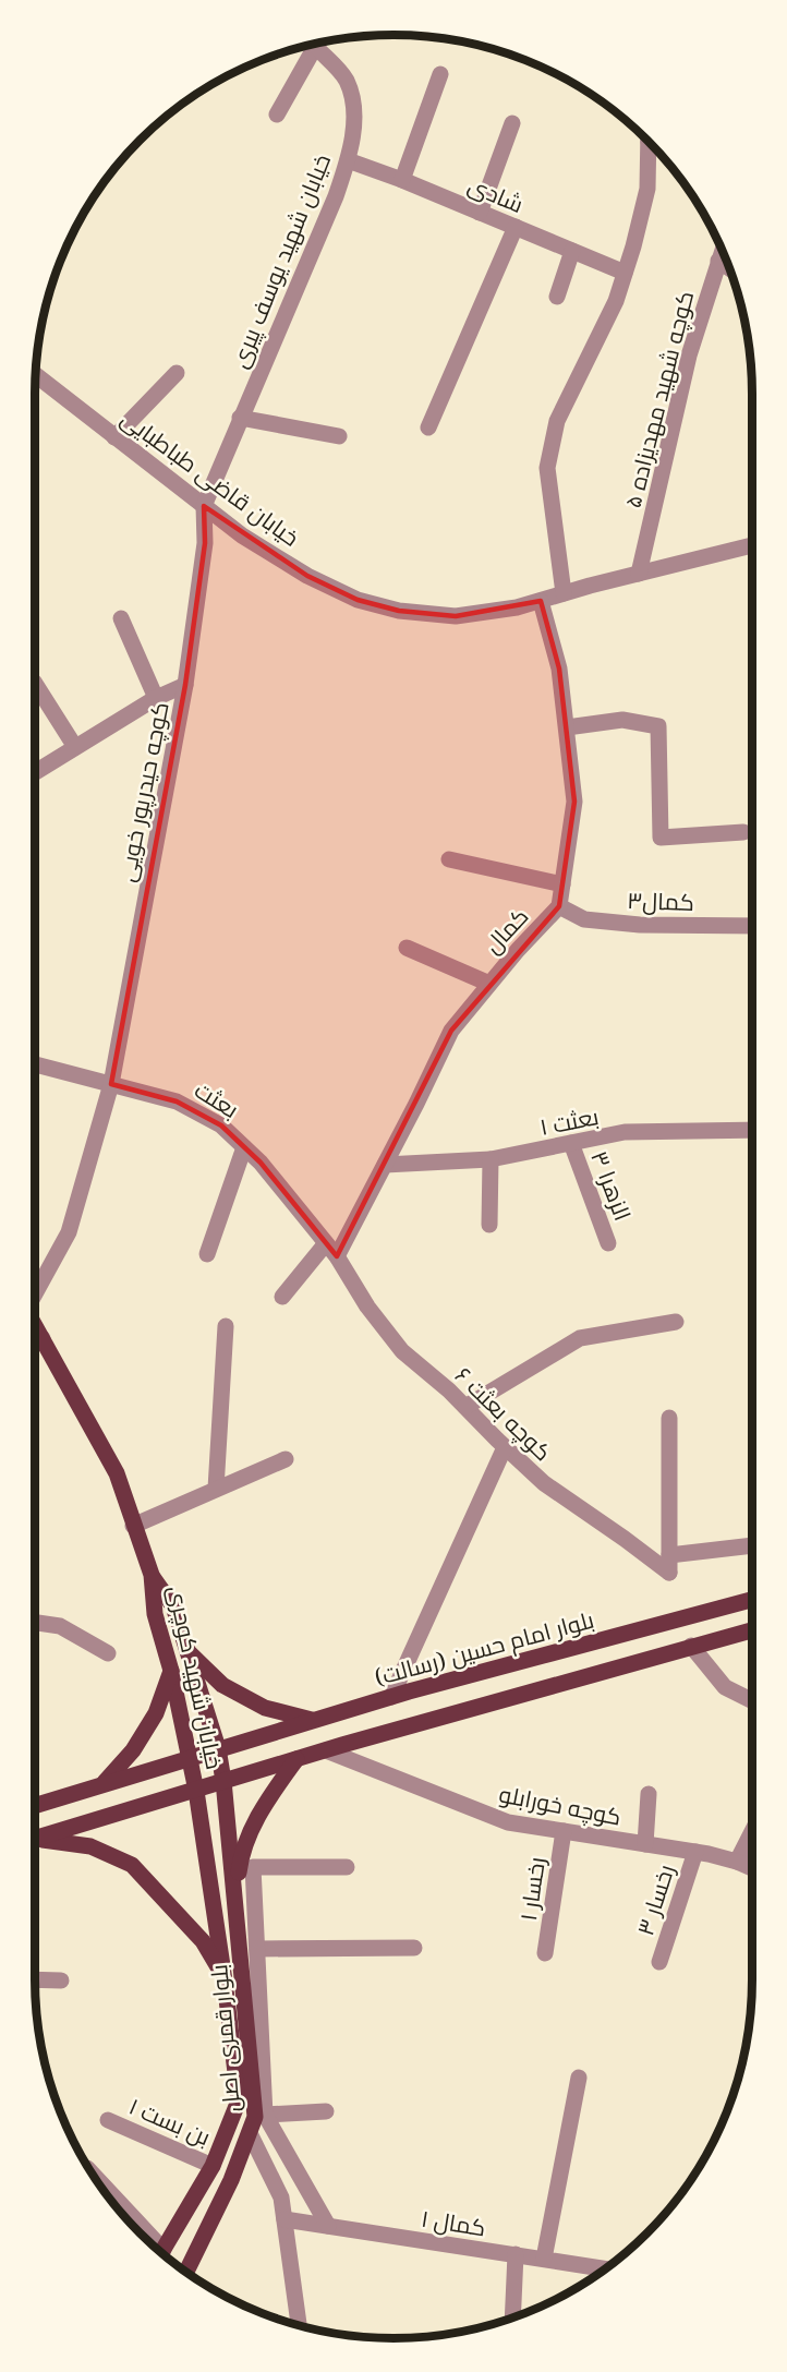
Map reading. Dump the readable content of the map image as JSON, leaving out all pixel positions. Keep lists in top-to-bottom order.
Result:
{
  "streets": {
    "main road": ["بلوار امام حسین (رسالت)", "خیابان شهید کوچری", "بلوار قمری اصل"],
    "street": [
      "شادی",
      "خیابان شهید یوسف پیری",
      "کوچه شهید مهدیزاده ۵",
      "خیابان قاضی طباطبایی",
      "کوچه حیدرپور خویی",
      "کمال۳",
      "کمال",
      "بعثت",
      "بعثت ۱",
      "الزهرا ۳",
      "کوچه بعثت ۶",
      "کوچه خورابلو",
      "رخسار ۱",
      "رخسار ۳",
      "بن بست ۱",
      "کمال ۱"
    ]
  },
  "crossings": [
    ["شادی", "خیابان شهید یوسف پیری"],
    ["خیابان شهید یوسف پیری", "خیابان قاضی طباطبایی"],
    ["خیابان شهید یوسف پیری", "کوچه حیدرپور خویی"],
    ["کوچه شهید مهدیزاده ۵", "خیابان قاضی طباطبایی"],
    ["خیابان قاضی طباطبایی", "کوچه حیدرپور خویی"],
    ["خیابان قاضی طباطبایی", "کمال"],
    ["کوچه حیدرپور خویی", "بعثت"],
    ["کمال۳", "کمال"],
    ["کمال", "بعثت"],
    ["کمال", "بعثت ۱"],
    ["کمال", "کوچه بعثت ۶"],
    ["بعثت", "کوچه بعثت ۶"],
    ["بعثت ۱", "الزهرا ۳"],
    ["بلوار امام حسین (رسالت)", "خیابان شهید کوچری"],
    ["خیابان شهید کوچری", "بلوار قمری اصل"],
    ["کوچه خورابلو", "رخسار ۱"],
    ["کوچه خورابلو", "رخسار ۳"],
    ["بلوار قمری اصل", "بن بست ۱"]
  ]
}
